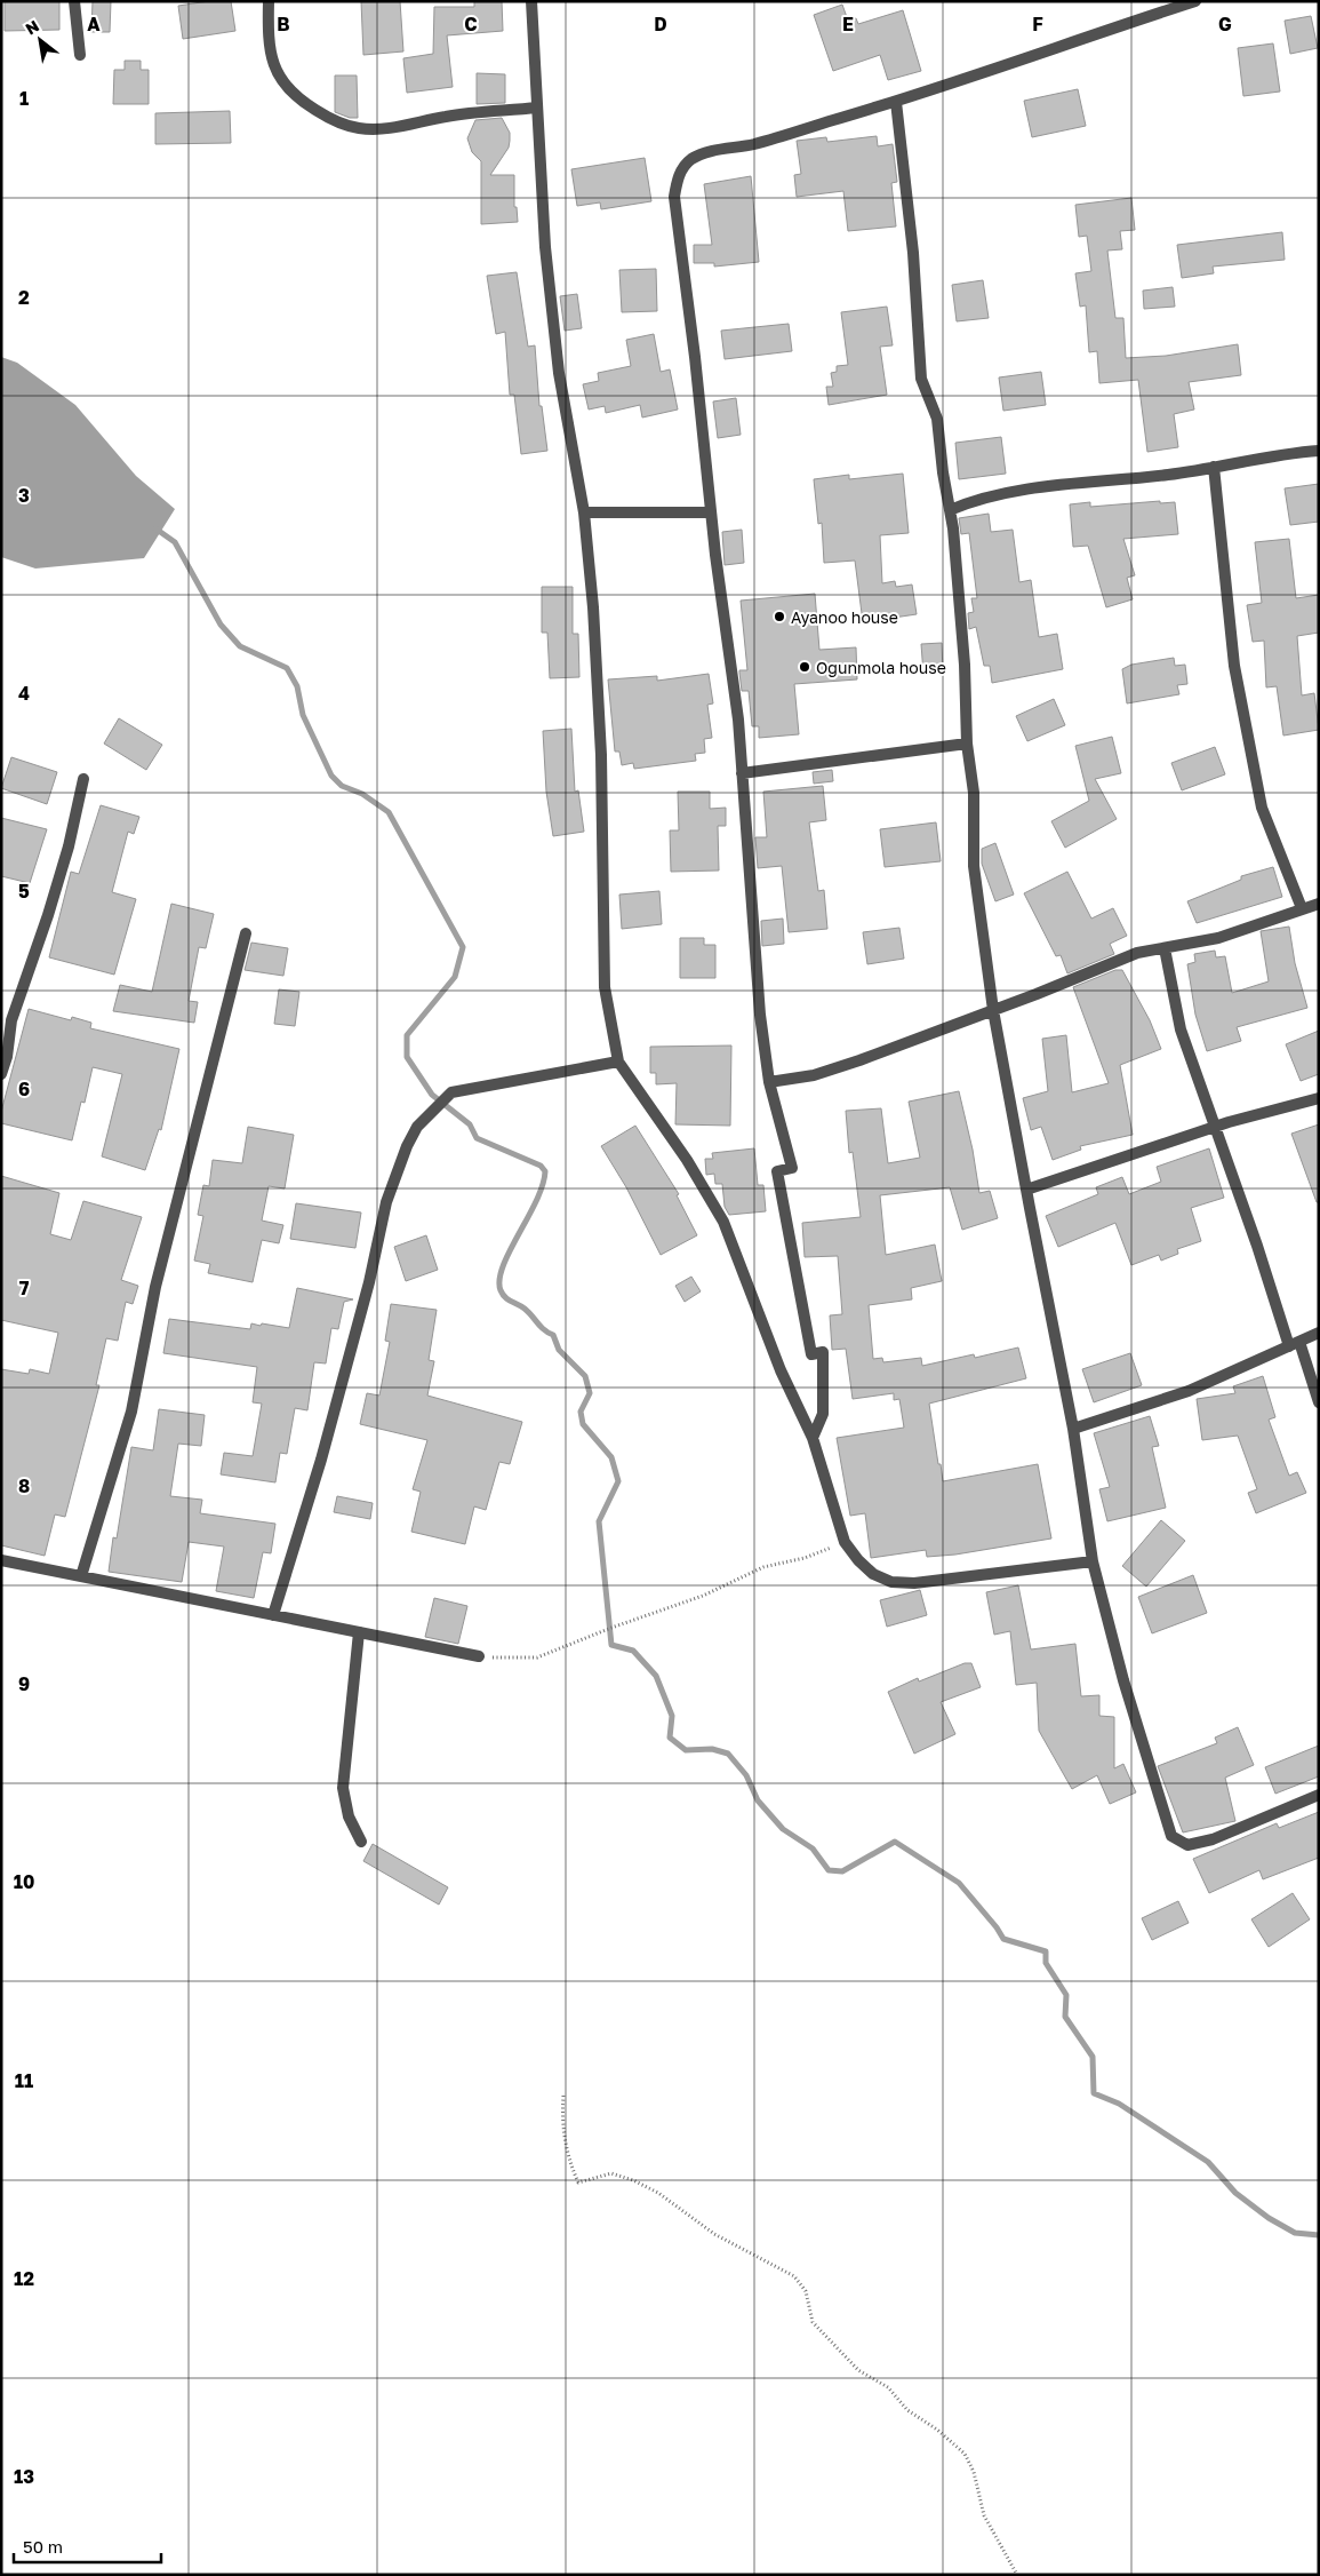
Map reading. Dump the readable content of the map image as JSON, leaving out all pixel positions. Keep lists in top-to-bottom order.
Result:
{
  "places": ["Ayanoo house", "Ogunmola house"],
  "scale_bar": "50 m",
  "north": "top left",
  "grid": {
    "columns": [
      "A",
      "B",
      "C",
      "D",
      "E",
      "F",
      "G"
    ],
    "rows": [
      "1",
      "2",
      "3",
      "4",
      "5",
      "6",
      "7",
      "8",
      "9",
      "10",
      "11",
      "12",
      "13"
    ]
  }
}
